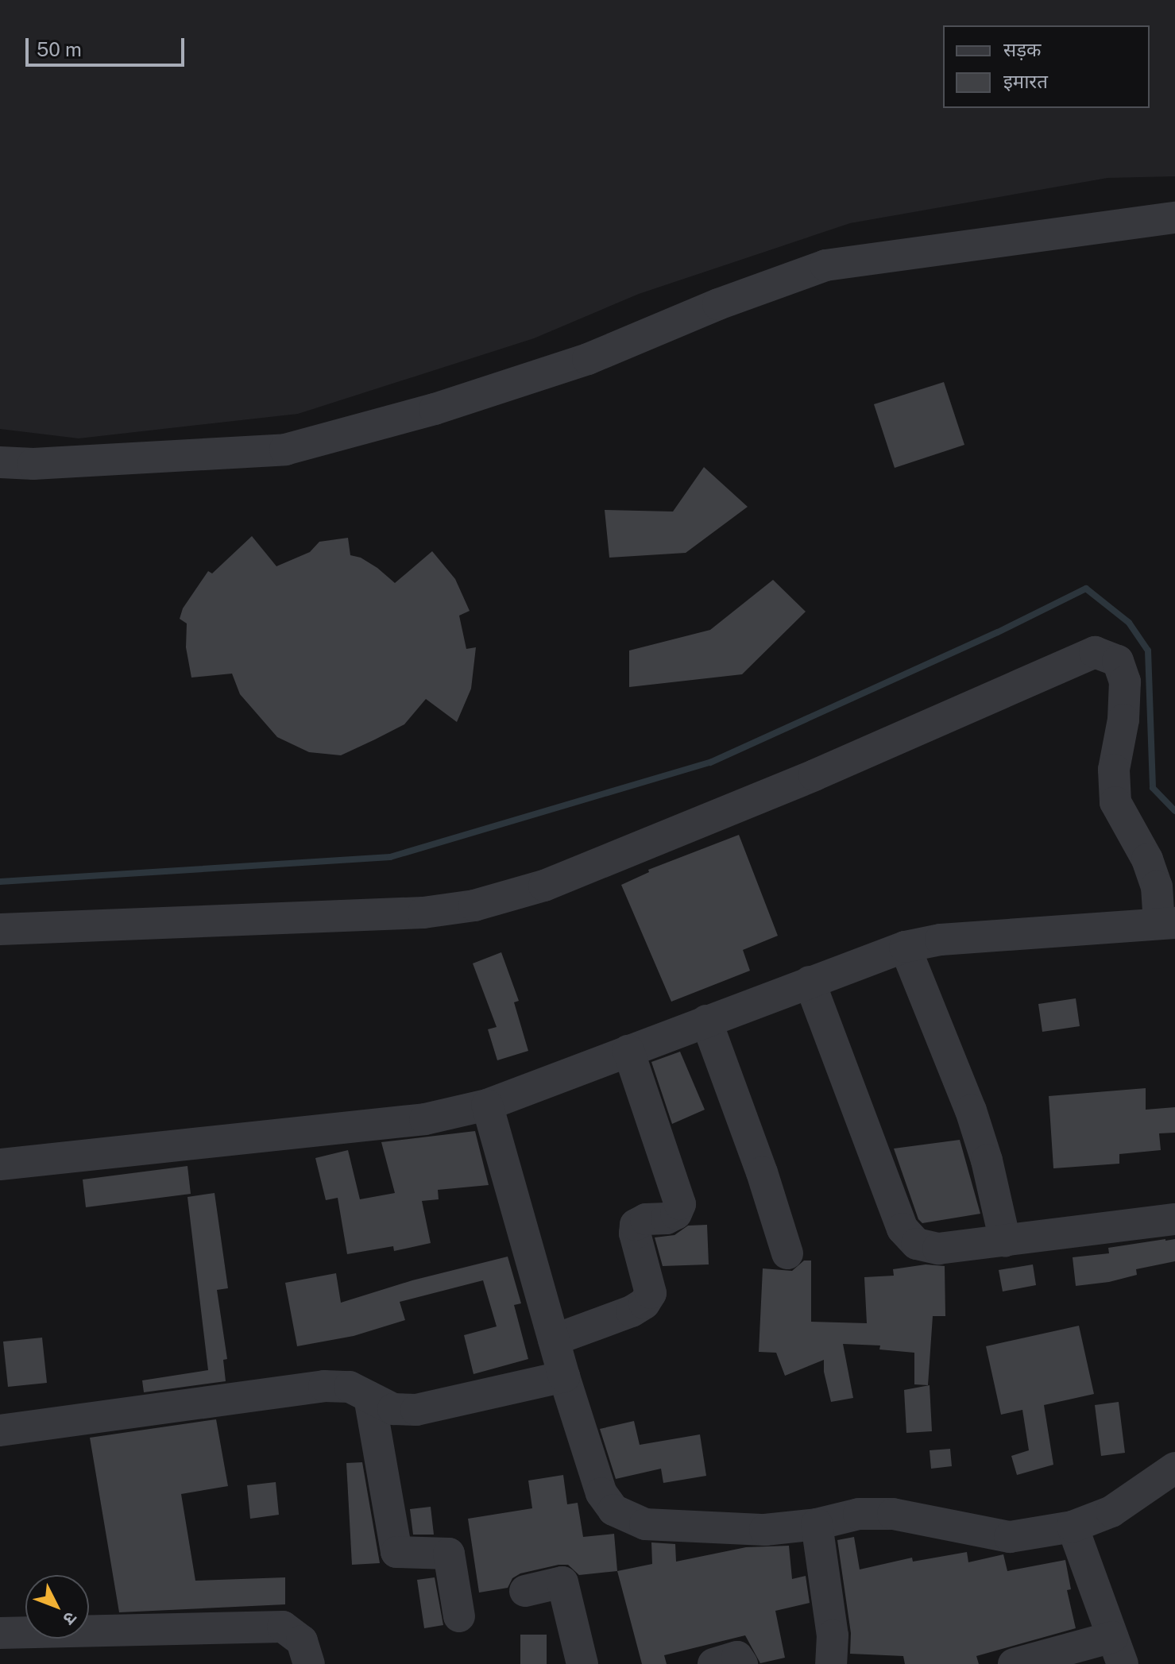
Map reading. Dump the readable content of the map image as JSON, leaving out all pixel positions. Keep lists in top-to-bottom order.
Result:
{
  "legend": ["सड़क", "इमारत"],
  "scale_bar": "50 m",
  "north": "bottom right"
}
